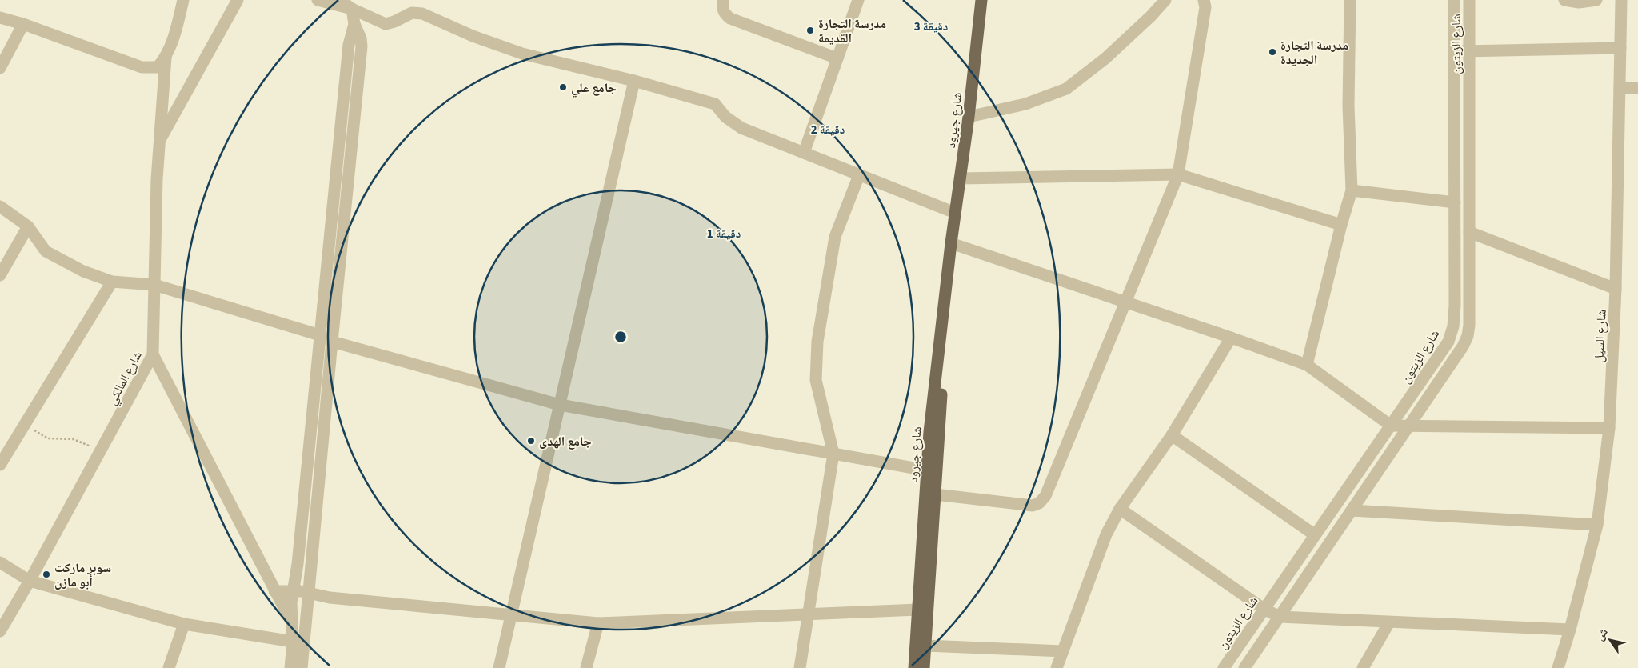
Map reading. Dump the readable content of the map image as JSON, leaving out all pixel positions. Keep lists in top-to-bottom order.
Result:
{
  "streets": {
    "main road": ["شارع جيرود"],
    "street": ["شارع الزيتون", "شارع السيل", "شارع المالكي"]
  },
  "places": [
    "مدرسة التجارة القديمة",
    "مدرسة التجارة الجديدة",
    "جامع علي",
    "جامع الهدى",
    "سوبر ماركت أبو مازن"
  ],
  "north": "top left",
  "rings": ["3 دقيقة", "2 دقيقة", "1 دقيقة"]
}
